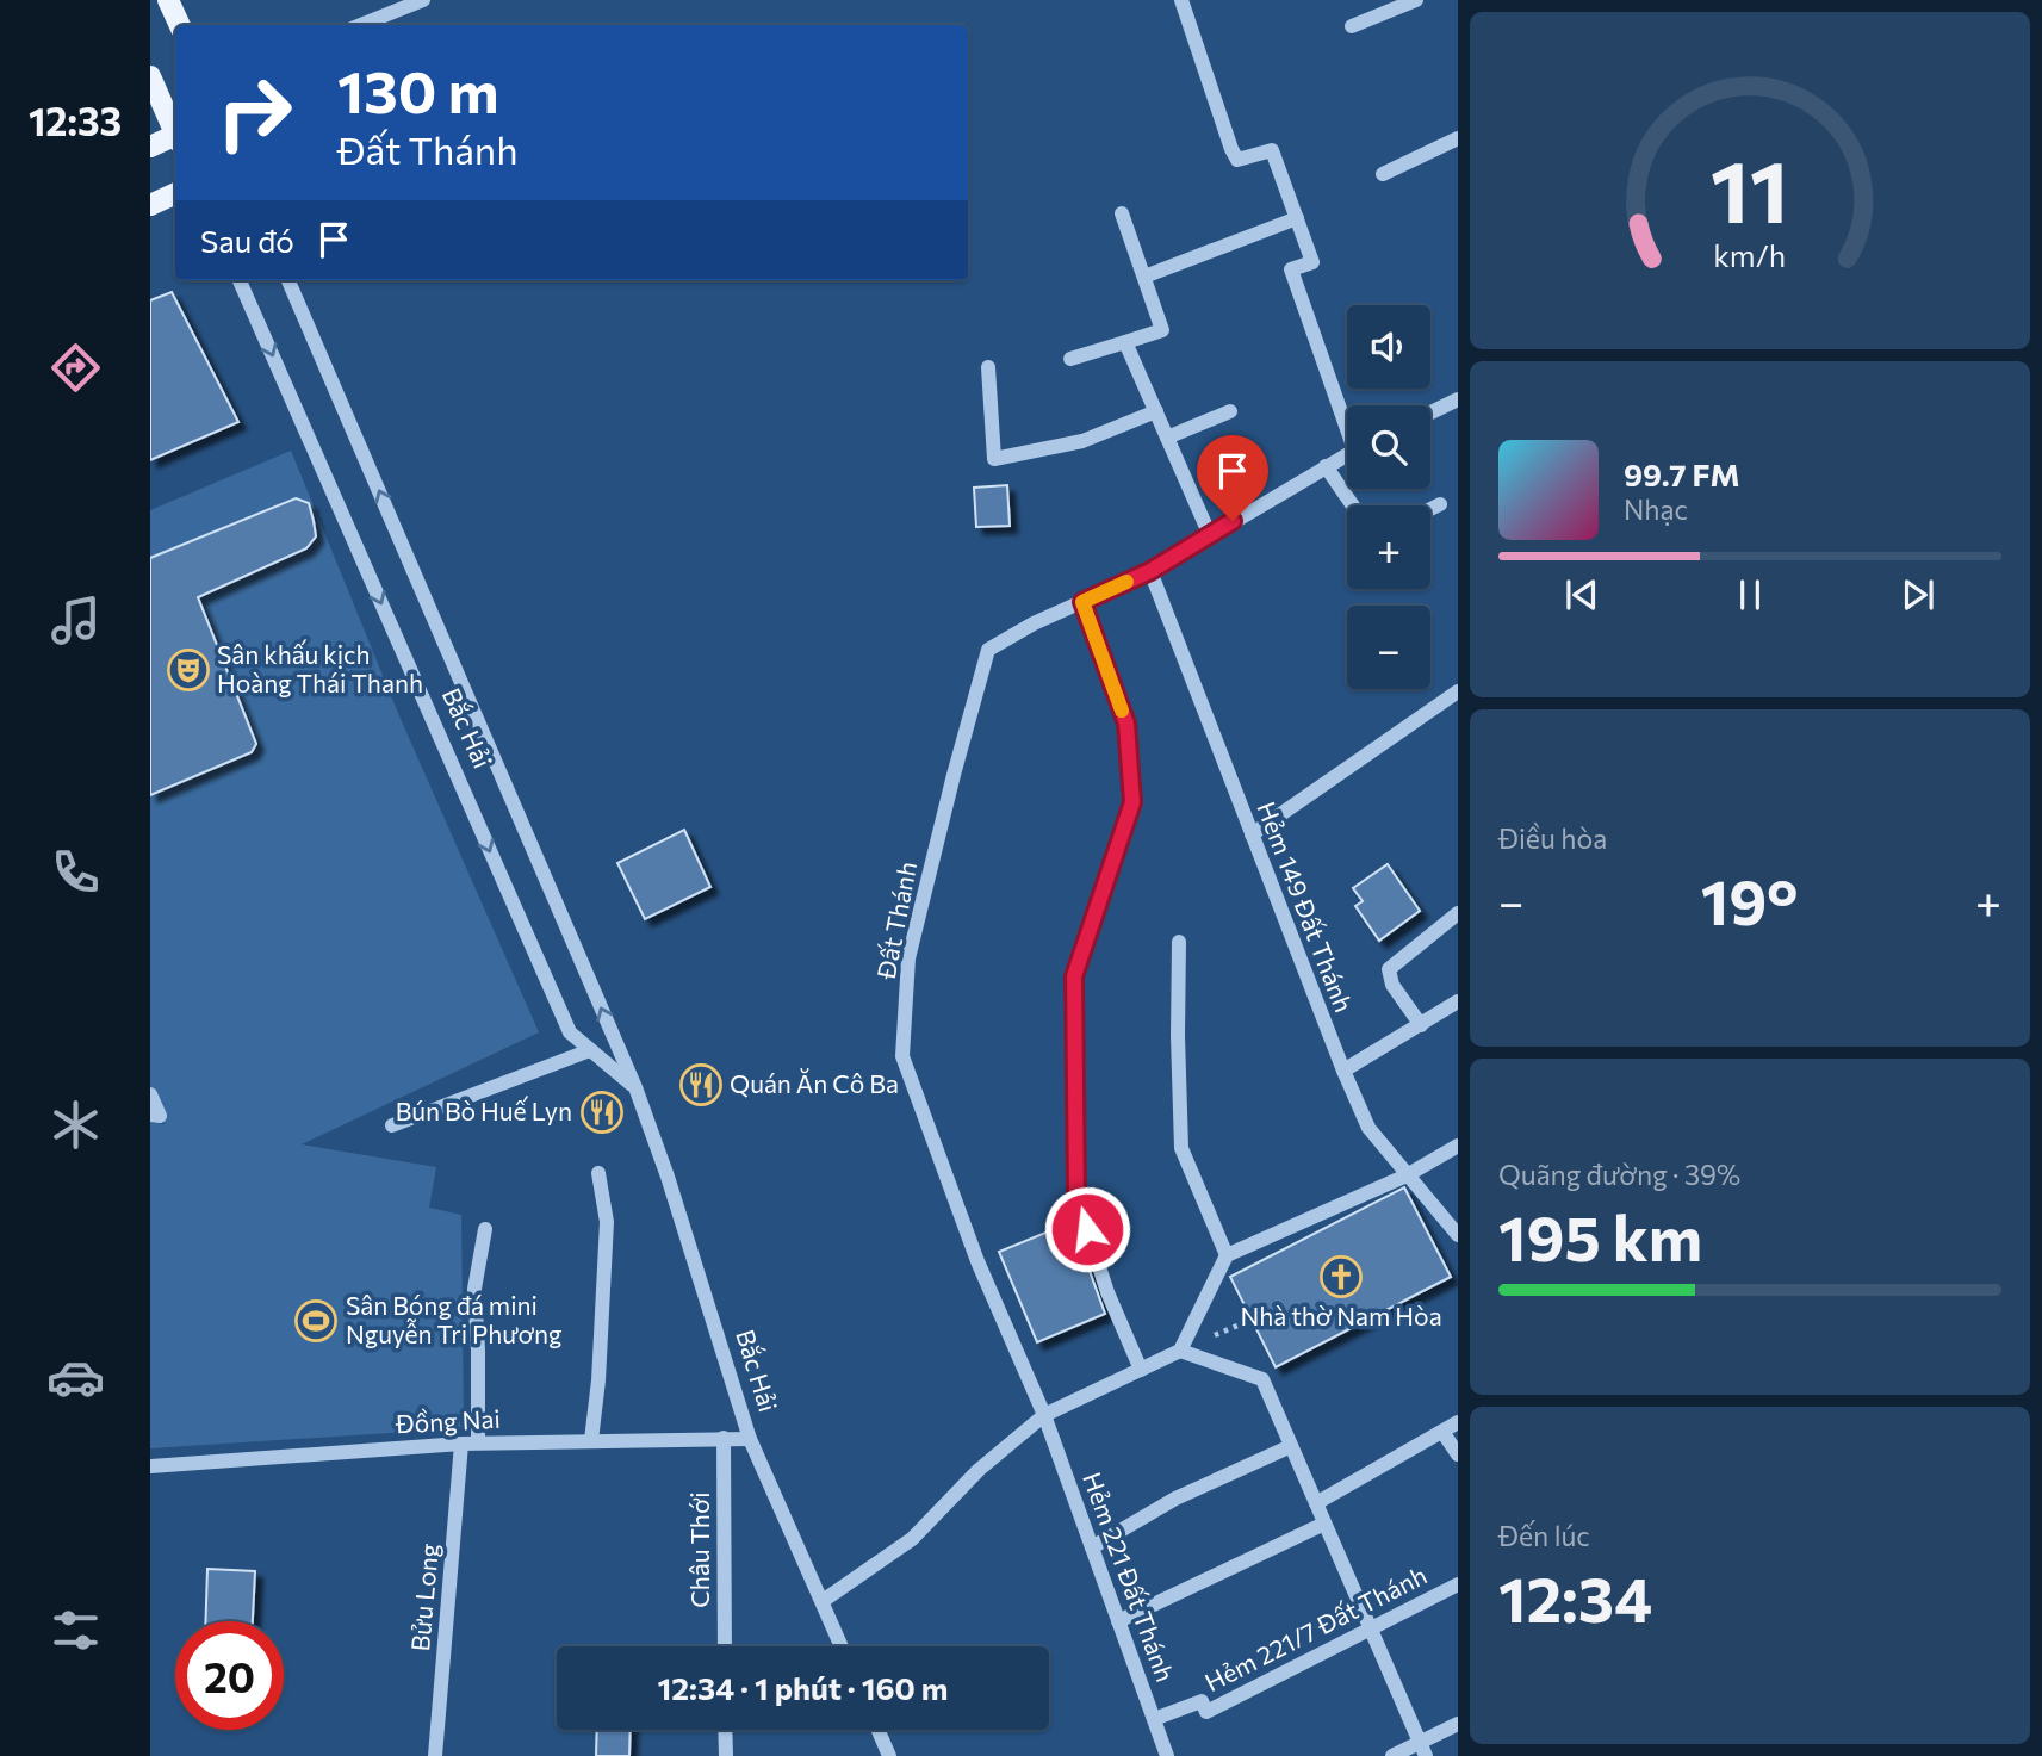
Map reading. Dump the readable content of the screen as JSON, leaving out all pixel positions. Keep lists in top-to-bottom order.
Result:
{
  "streets": {
    "street": [
      "Bắc Hải",
      "Hẻm 149 Đất Thánh",
      "Đất Thánh",
      "Đồng Nai",
      "Châu Thới",
      "Hẻm 221 Đất Thánh",
      "Bửu Long",
      "Hẻm 221/7 Đất Thánh"
    ]
  },
  "crossings": [
    ["Bắc Hải", "Đồng Nai"],
    ["Hẻm 149 Đất Thánh", "Đất Thánh"],
    ["Đất Thánh", "Hẻm 221 Đất Thánh"],
    ["Đồng Nai", "Châu Thới"],
    ["Đồng Nai", "Bửu Long"],
    ["Hẻm 221 Đất Thánh", "Hẻm 221/7 Đất Thánh"]
  ],
  "places": {
    "theatre": ["Sân khấu kịch Hoàng Thái Thanh"],
    "restaurant": ["Quán Ăn Cô Ba", "Bún Bò Huế Lyn"],
    "church": ["Nhà thờ Nam Hòa"],
    "sports": ["Sân Bóng đá mini Nguyễn Tri Phương"]
  },
  "page": {
    "tabs": "12:33",
    "turn": ["130 m", "Đất Thánh"],
    "then": "Sau đó",
    "map_buttons": ["+", "−"],
    "song": ["99.7 FM", "Nhạc"],
    "tile": [
      "Điều hòa",
      ["Quãng đường · 39%", "195 km"],
      ["Đến lúc", "12:34"]
    ],
    "heat": ["−", "19°", "+"],
    "limit": "20",
    "trip": "12:34 · 1 phút · 160 m",
    "gauge": ["11", "km/h"]
  }
}
